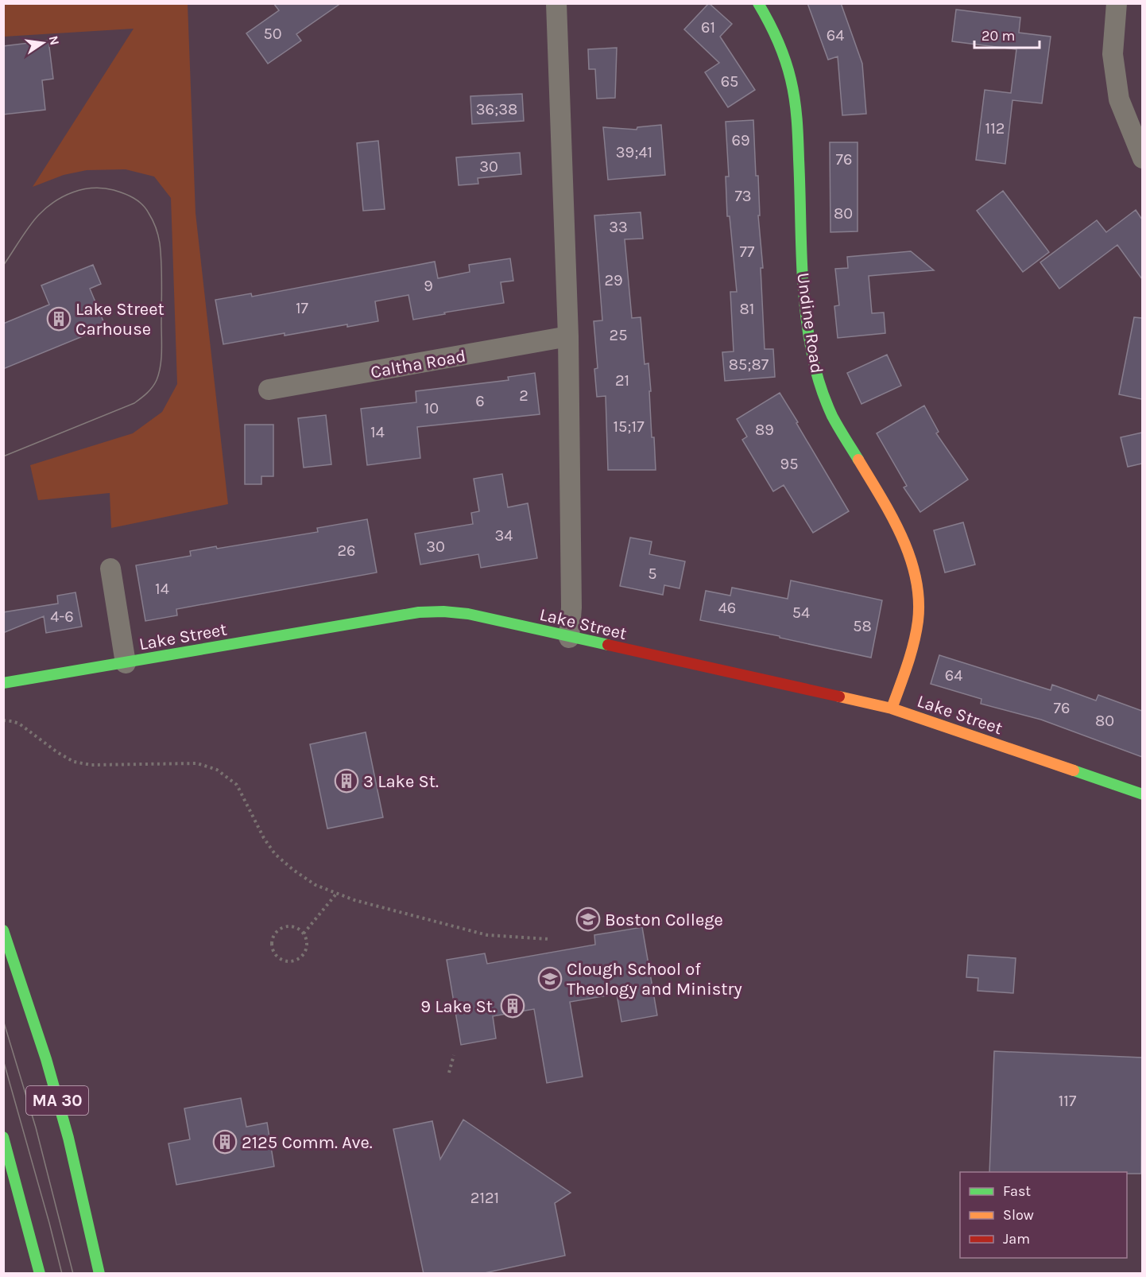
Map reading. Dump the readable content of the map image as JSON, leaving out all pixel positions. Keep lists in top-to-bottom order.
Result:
{
  "streets": {
    "street": [
      "Undine Road",
      "Caltha Road",
      "Lake Street",
      "MA 30"
    ]
  },
  "crossings": [
    ["Undine Road", "Lake Street"]
  ],
  "places": {
    "building": [
      "Lake Street Carhouse",
      "3 Lake St.",
      "9 Lake St.",
      "2125 Comm. Ave."
    ],
    "school or university": ["Boston College", "Clough School of Theology and Ministry"]
  },
  "house_numbers": [
    "61",
    "50",
    "64",
    "65",
    "36;38",
    "112",
    "69",
    "39;41",
    "76",
    "30",
    "73",
    "80",
    "33",
    "77",
    "29",
    "9",
    "17",
    "81",
    "25",
    "85;87",
    "21",
    "2",
    "6",
    "10",
    "15;17",
    "89",
    "14",
    "95",
    "34",
    "30",
    "26",
    "5",
    "14",
    "46",
    "54",
    "4-6",
    "58",
    "64",
    "76",
    "80",
    "117",
    "2121"
  ],
  "legend": ["Fast", "Slow", "Jam"],
  "scale_bar": "20 m",
  "north": "right"
}
